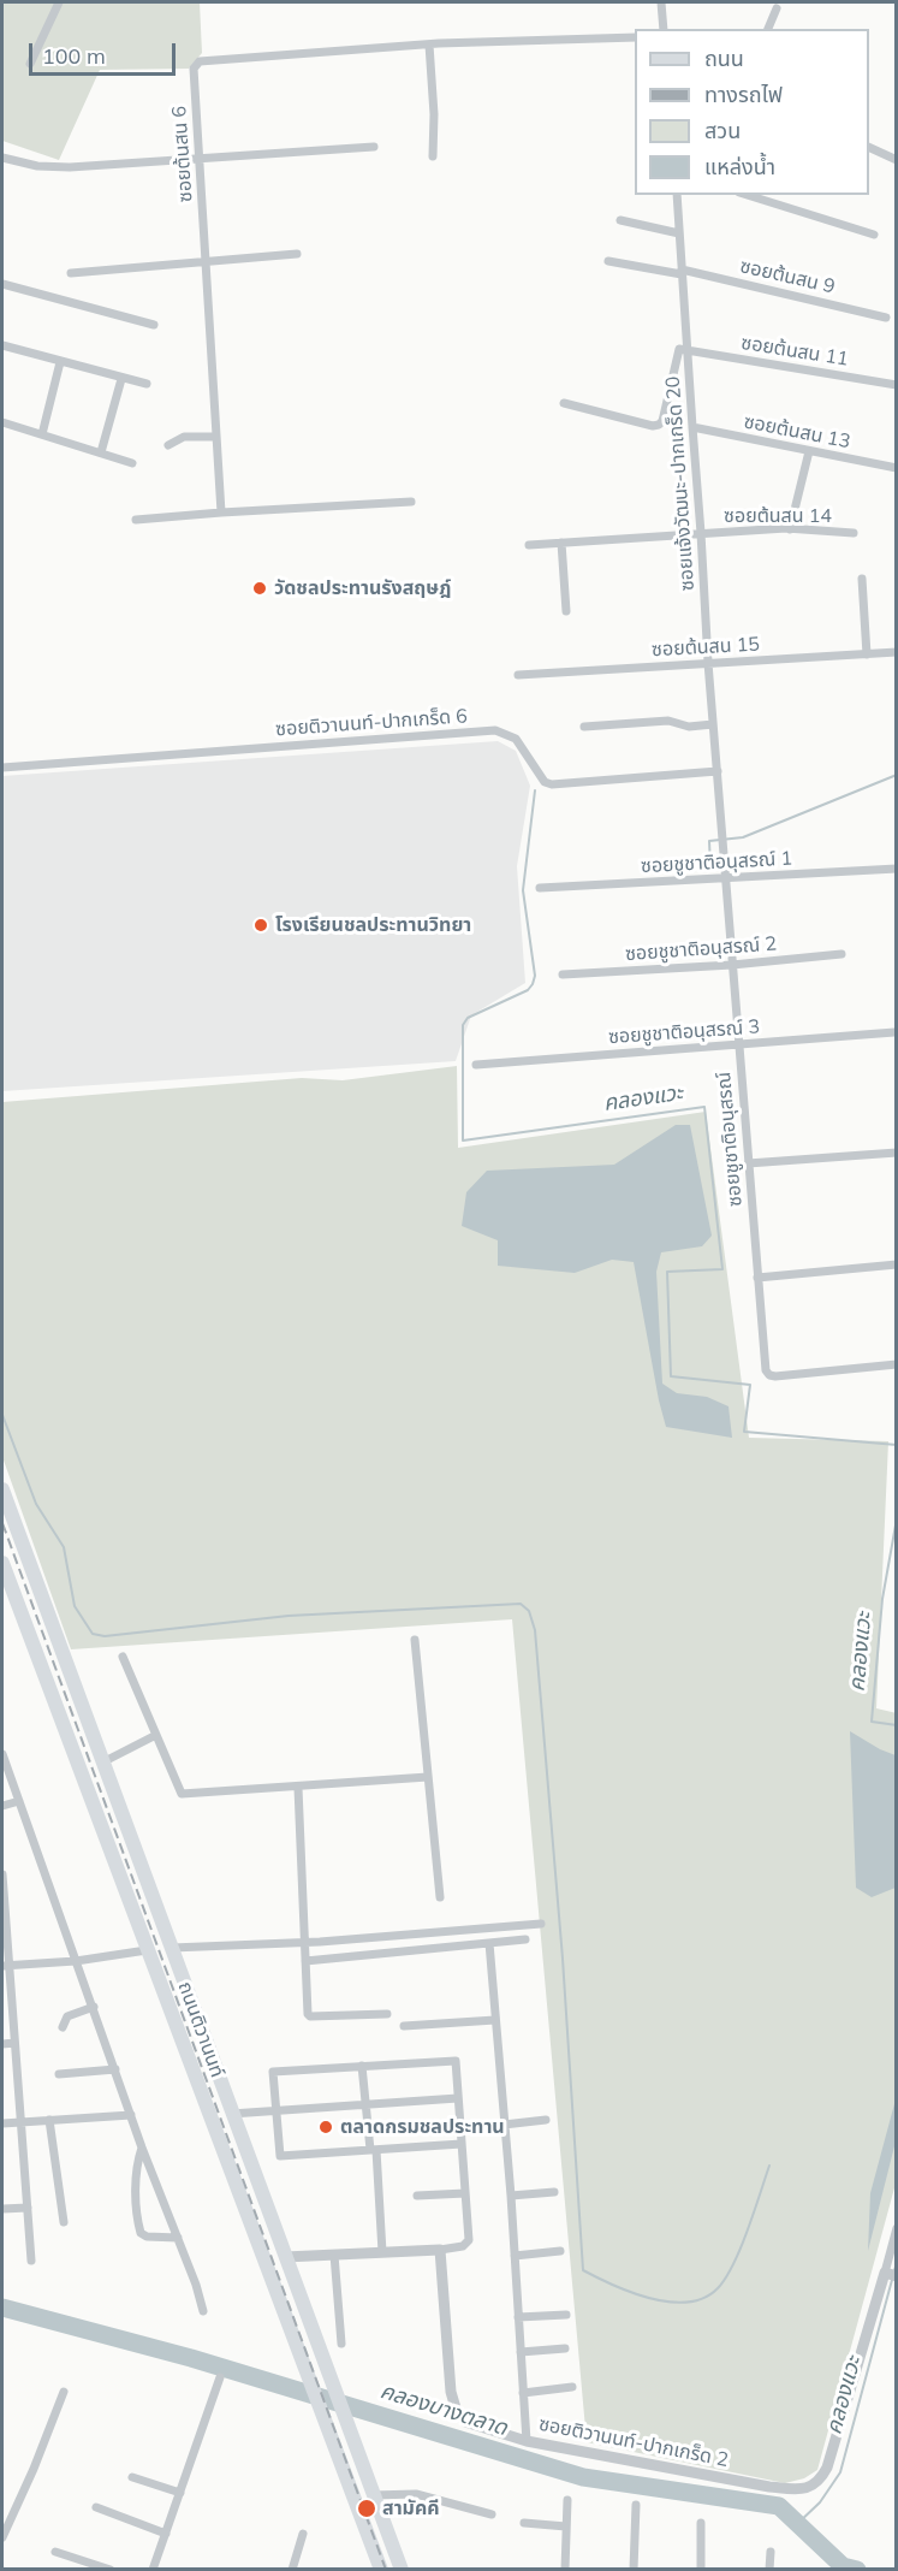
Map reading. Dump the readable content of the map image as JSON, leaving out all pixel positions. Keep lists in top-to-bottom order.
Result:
{
  "streets": {
    "main road": ["ถนนติวานนท์"],
    "street": [
      "ซอยต้นสน 6",
      "ซอยต้นสน 9",
      "ซอยต้นสน 11",
      "ซอยต้นสน 13",
      "ซอยแจ้งวัฒนะ-ปากเกร็ด 20",
      "ซอยต้นสน 14",
      "ซอยต้นสน 15",
      "ซอยติวานนท์-ปากเกร็ด 6",
      "ซอยชูชาติอนุสรณ์ 1",
      "ซอยชูชาติอนุสรณ์ 2",
      "ซอยชูชาติอนุสรณ์ 3",
      "ซอยชูชาติอนุสรณ์",
      "ซอยติวานนท์-ปากเกร็ด 2"
    ]
  },
  "crossings": [
    ["ซอยต้นสน 9", "ซอยแจ้งวัฒนะ-ปากเกร็ด 20"],
    ["ซอยต้นสน 11", "ซอยแจ้งวัฒนะ-ปากเกร็ด 20"],
    ["ซอยต้นสน 13", "ซอยแจ้งวัฒนะ-ปากเกร็ด 20"],
    ["ซอยแจ้งวัฒนะ-ปากเกร็ด 20", "ซอยต้นสน 14"],
    ["ซอยแจ้งวัฒนะ-ปากเกร็ด 20", "ซอยต้นสน 15"],
    ["ซอยแจ้งวัฒนะ-ปากเกร็ด 20", "ซอยติวานนท์-ปากเกร็ด 6"],
    ["ซอยแจ้งวัฒนะ-ปากเกร็ด 20", "ซอยชูชาติอนุสรณ์"],
    ["ซอยติวานนท์-ปากเกร็ด 6", "ซอยชูชาติอนุสรณ์"],
    ["ซอยชูชาติอนุสรณ์ 1", "ซอยชูชาติอนุสรณ์"],
    ["ซอยชูชาติอนุสรณ์ 2", "ซอยชูชาติอนุสรณ์"],
    ["ซอยชูชาติอนุสรณ์ 3", "ซอยชูชาติอนุสรณ์"]
  ],
  "water": ["คลองแวะ", "คลองบางตลาด"],
  "places": [
    "วัดชลประทานรังสฤษฎ์",
    "โรงเรียนชลประทานวิทยา",
    "ตลาดกรมชลประทาน",
    "สามัคคี"
  ],
  "legend": [
    "ถนน",
    "ทางรถไฟ",
    "สวน",
    "แหล่งน้ำ"
  ],
  "scale_bar": "100 m"
}
